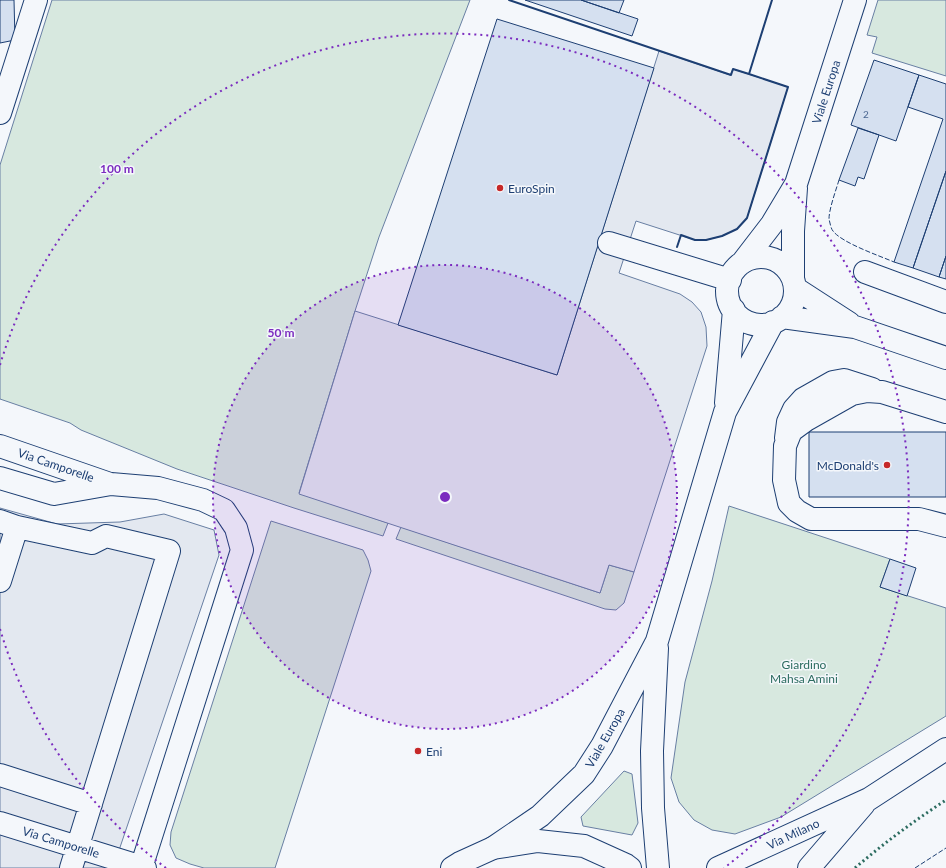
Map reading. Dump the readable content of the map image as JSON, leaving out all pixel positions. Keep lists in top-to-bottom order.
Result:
{
  "streets": {
    "street": ["Viale Europa", "Via Camporelle", "Via Milano"]
  },
  "parks": ["Giardino Mahsa Amini"],
  "places": ["EuroSpin", "McDonald's", "Eni"],
  "house_numbers": ["2"],
  "rings": ["100 m", "50 m"]
}
